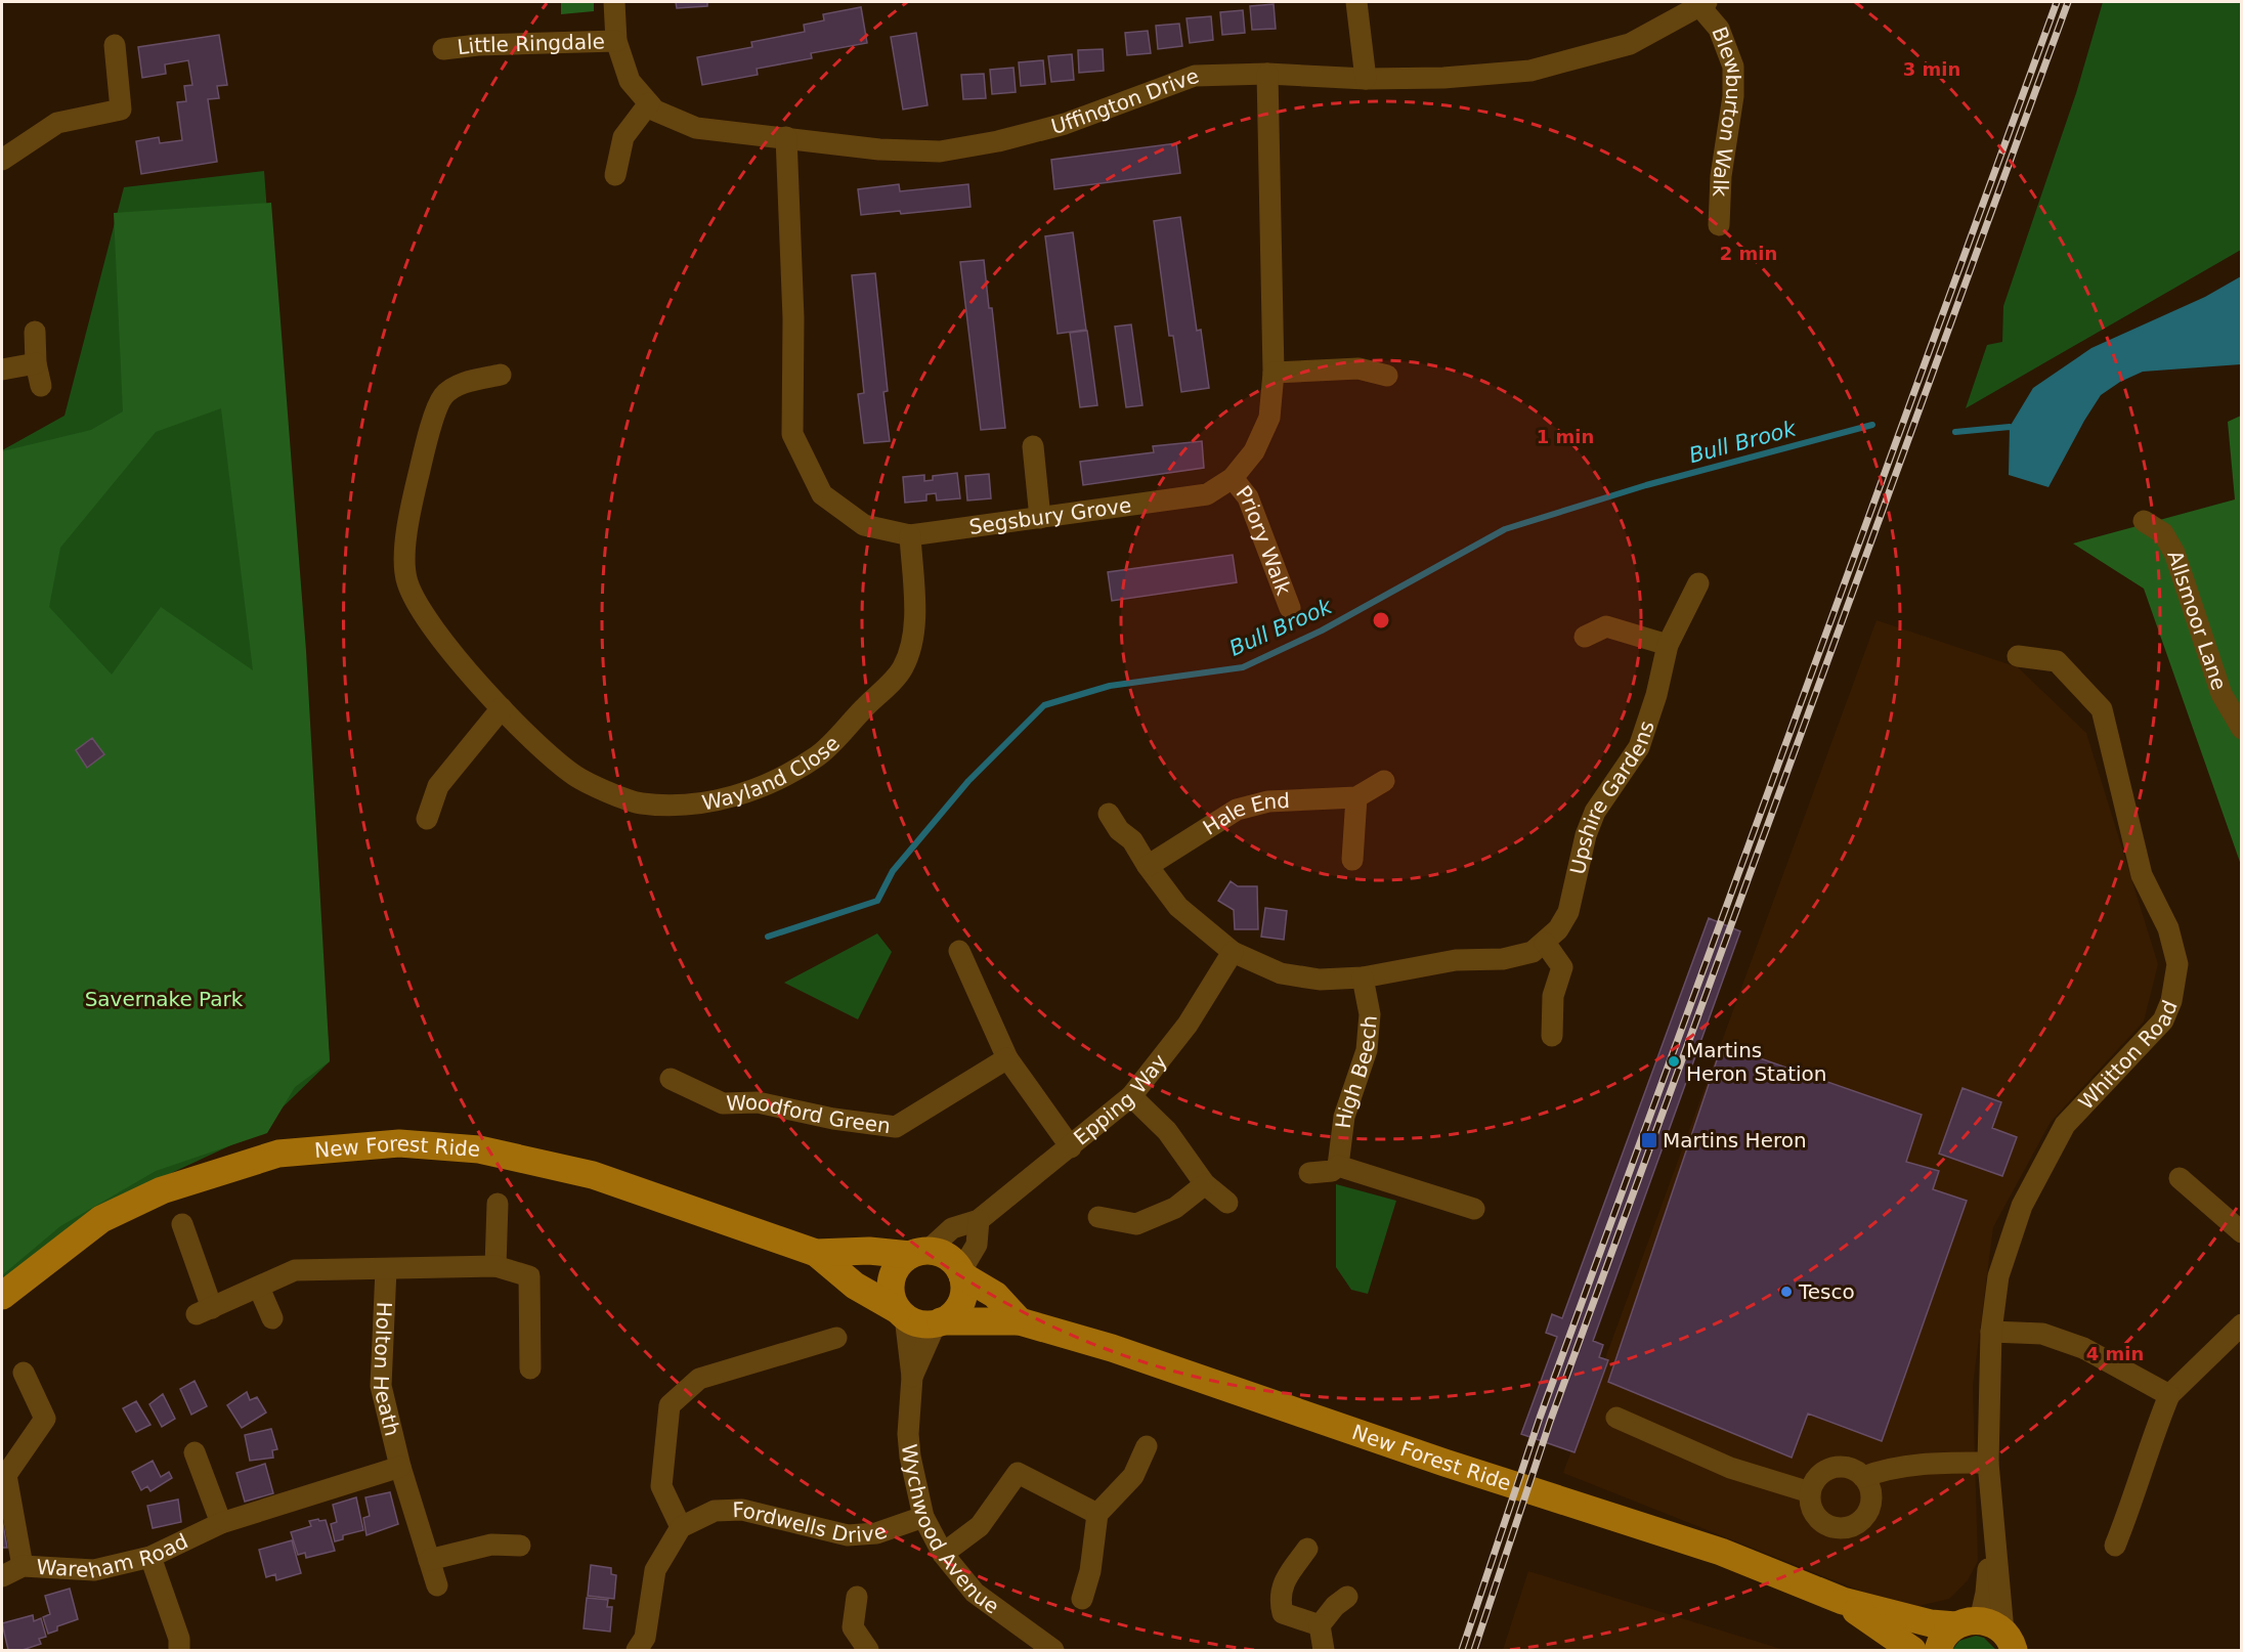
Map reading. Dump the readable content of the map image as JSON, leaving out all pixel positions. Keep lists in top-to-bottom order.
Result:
{
  "streets": {
    "main road": ["New Forest Ride"],
    "street": [
      "Little Ringdale",
      "Uffington Drive",
      "Blewburton Walk",
      "Segsbury Grove",
      "Priory Walk",
      "Allsmoor Lane",
      "Wayland Close",
      "Upshire Gardens",
      "Hale End",
      "Whitton Road",
      "High Beech",
      "Epping Way",
      "Woodford Green",
      "Holton Heath",
      "Fordwells Drive",
      "Wychwood Avenue",
      "Wareham Road"
    ]
  },
  "crossings": [
    ["Little Ringdale", "Uffington Drive"],
    ["Uffington Drive", "Blewburton Walk"],
    ["Uffington Drive", "Segsbury Grove"],
    ["Segsbury Grove", "Priory Walk"],
    ["Segsbury Grove", "Wayland Close"],
    ["Upshire Gardens", "High Beech"],
    ["Upshire Gardens", "Epping Way"],
    ["Whitton Road", "New Forest Ride"],
    ["Epping Way", "New Forest Ride"],
    ["Epping Way", "Wychwood Avenue"],
    ["New Forest Ride", "Wychwood Avenue"],
    ["Holton Heath", "Wareham Road"],
    ["Fordwells Drive", "Wychwood Avenue"]
  ],
  "water": ["Bull Brook"],
  "parks": ["Savernake Park"],
  "places": {
    "other": ["Martins Heron Station", "Tesco"],
    "transit": ["Martins Heron"]
  },
  "rings": [
    "3 min",
    "2 min",
    "1 min",
    "4 min"
  ]
}
